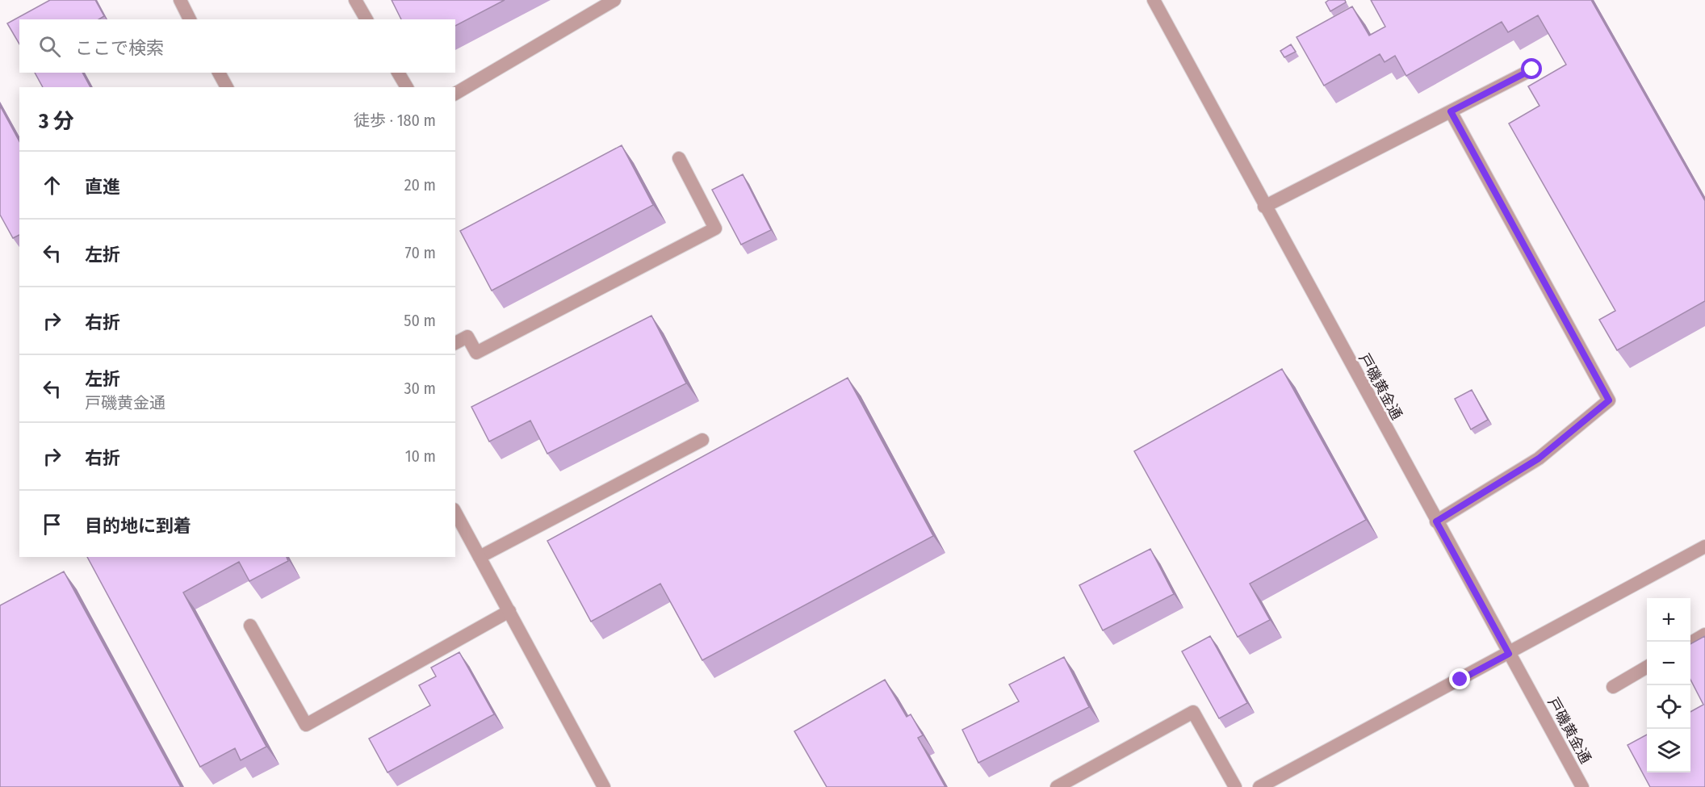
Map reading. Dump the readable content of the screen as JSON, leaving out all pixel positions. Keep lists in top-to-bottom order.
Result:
{
  "streets": {
    "street": ["戸磯黄金通"]
  },
  "page": {
    "search": "ここで検索",
    "heading": ["3 分", "徒歩 · 180 m"],
    "list": [
      ["直進", "20 m"],
      ["左折", "70 m"],
      ["右折", "50 m"],
      ["左折", "戸磯黄金通", "30 m"],
      ["右折", "10 m"],
      "目的地に到着"
    ],
    "map_buttons": ["+", "−"]
  }
}
